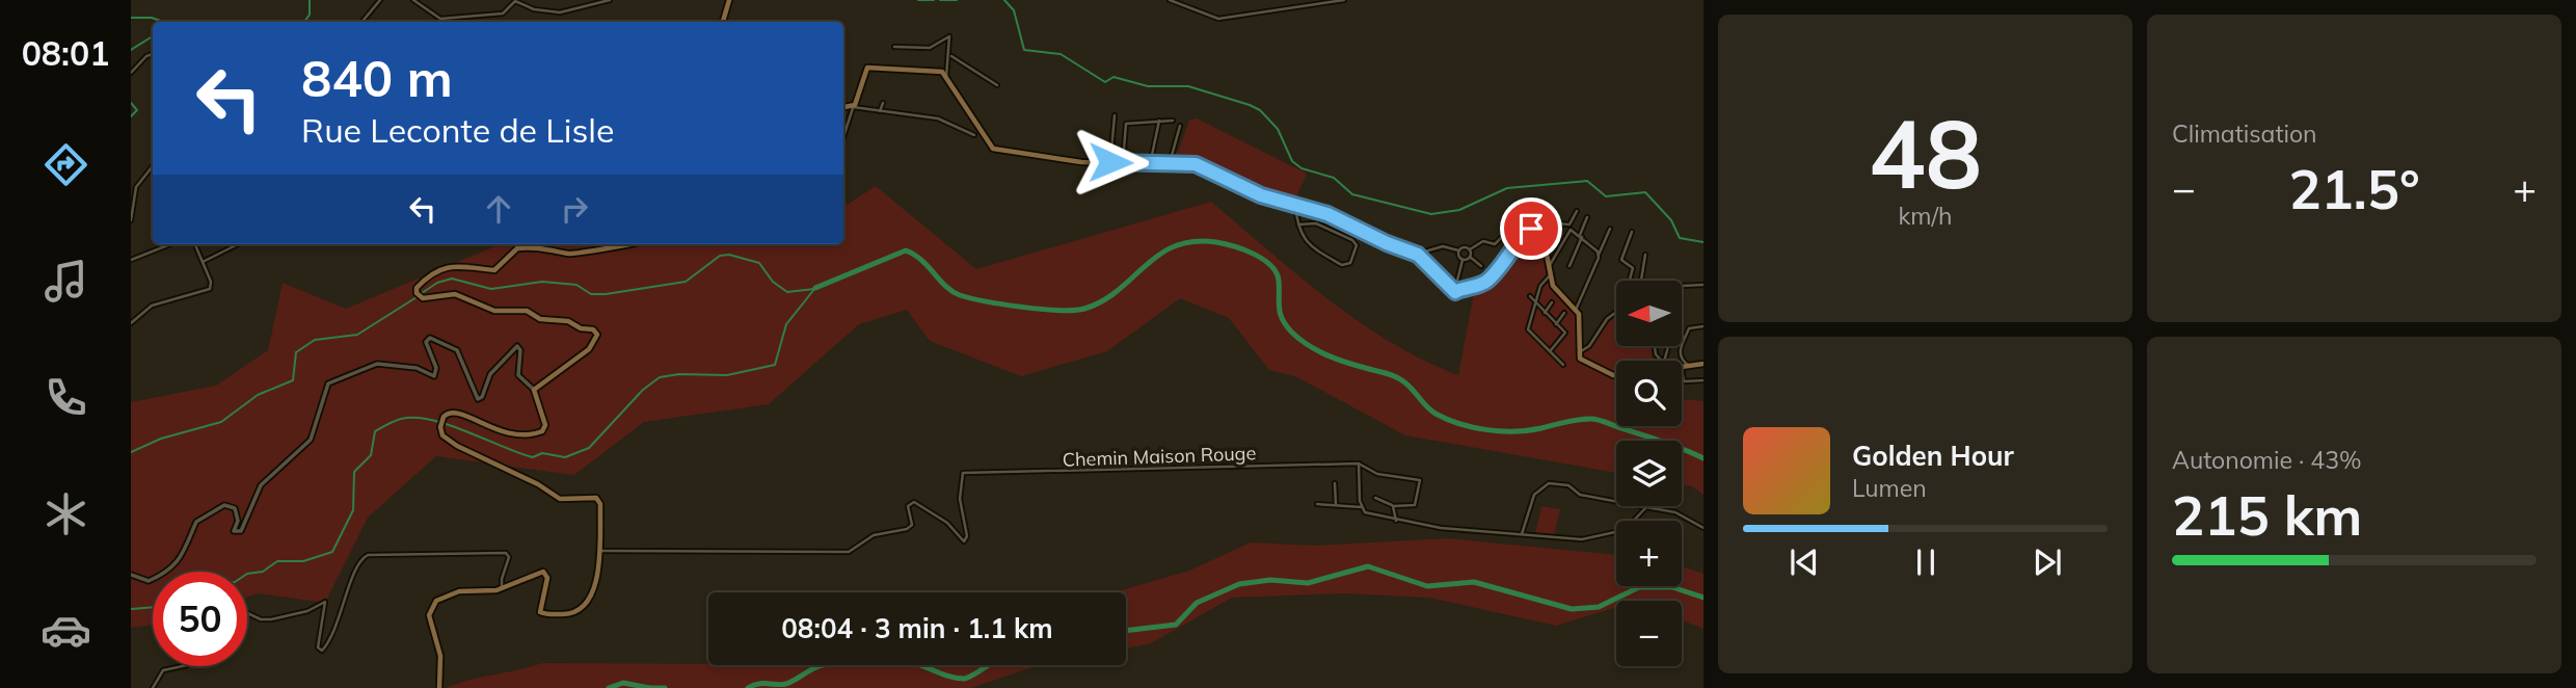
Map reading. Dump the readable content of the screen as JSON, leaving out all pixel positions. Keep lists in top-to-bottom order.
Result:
{
  "streets": {
    "street": ["Chemin Maison Rouge"]
  },
  "north": "left",
  "page": {
    "tabs": "08:01",
    "tile": [
      ["48", "km/h"],
      "Climatisation",
      ["Autonomie · 43%", "215 km"]
    ],
    "turn": ["840 m", "Rue Leconte de Lisle"],
    "heat": ["−", "21.5°", "+"],
    "map_buttons": ["+", "−"],
    "song": ["Golden Hour", "Lumen"],
    "limit": "50",
    "trip": "08:04 · 3 min · 1.1 km"
  }
}
